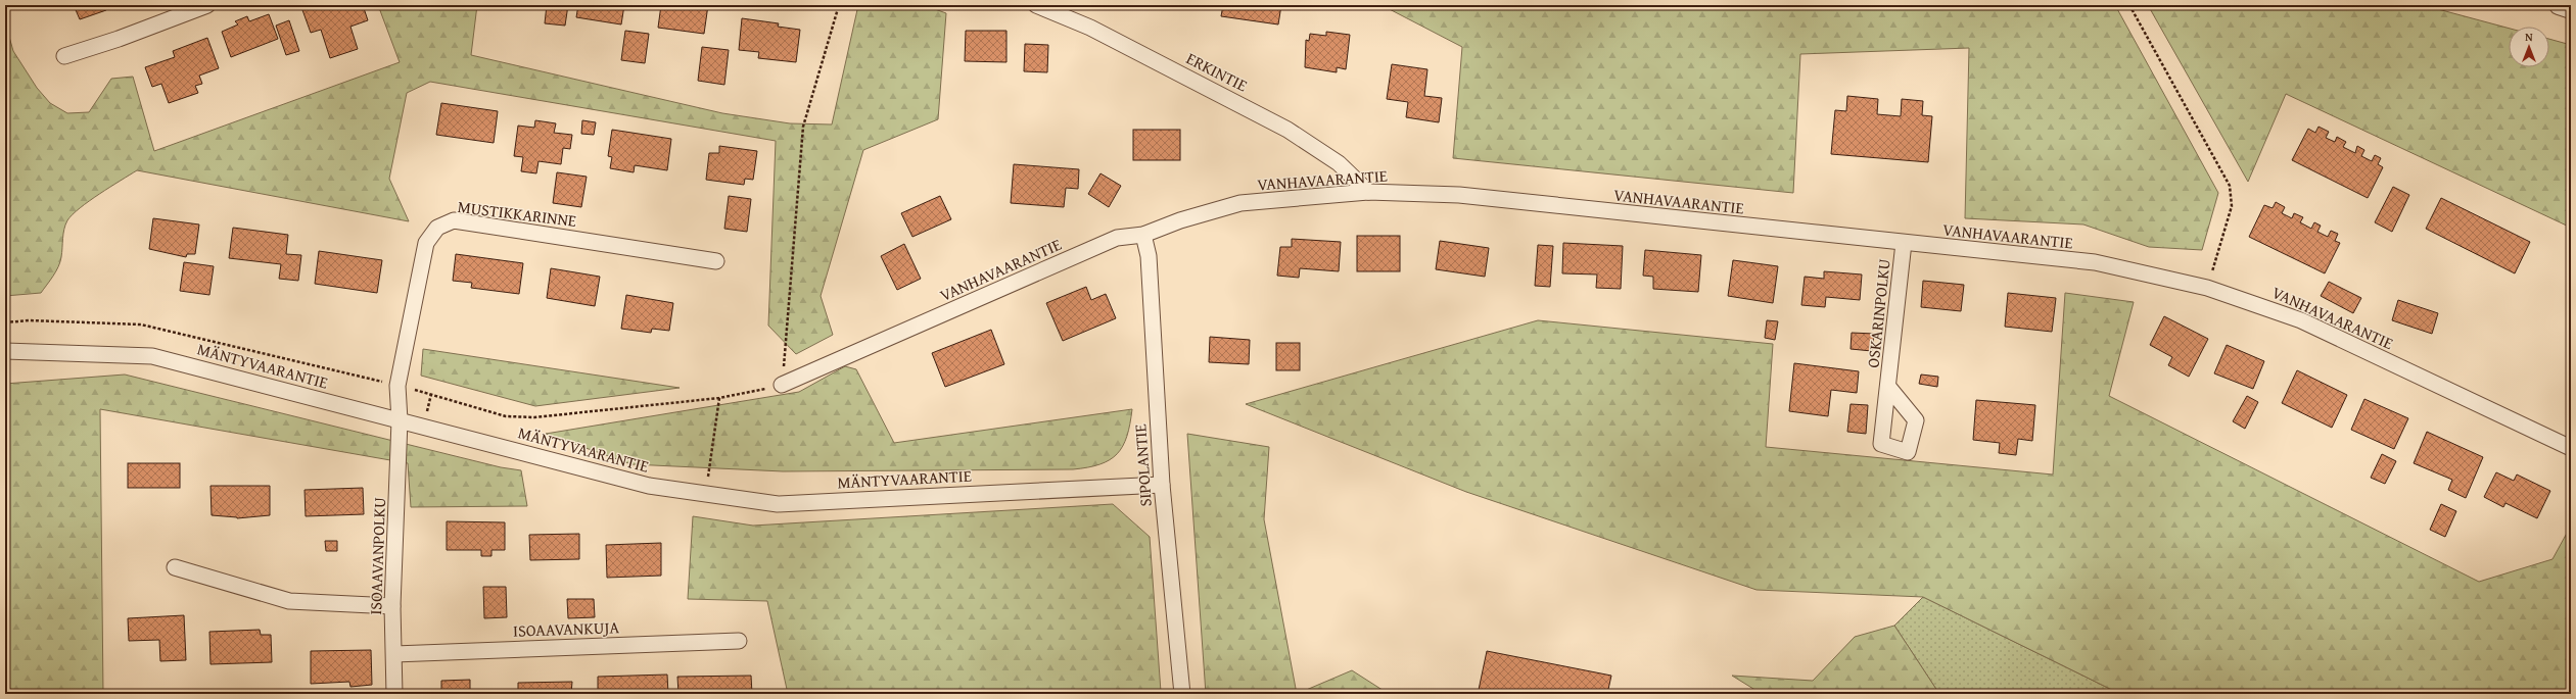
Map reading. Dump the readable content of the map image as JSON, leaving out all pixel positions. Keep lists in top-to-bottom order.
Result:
{
  "streets": {
    "street": [
      "ERKINTIE",
      "VANHAVAARANTIE",
      "MUSTIKKARINNE",
      "OSKARINPOLKU",
      "MÄNTYVAARANTIE",
      "SIPOLANTIE",
      "ISOAAVANPOLKU",
      "ISOAAVANKUJA"
    ]
  },
  "crossings": [
    ["ERKINTIE", "VANHAVAARANTIE"],
    ["VANHAVAARANTIE", "OSKARINPOLKU"],
    ["VANHAVAARANTIE", "SIPOLANTIE"],
    ["MUSTIKKARINNE", "MÄNTYVAARANTIE"],
    ["MUSTIKKARINNE", "ISOAAVANPOLKU"],
    ["MÄNTYVAARANTIE", "SIPOLANTIE"],
    ["MÄNTYVAARANTIE", "ISOAAVANPOLKU"],
    ["ISOAAVANPOLKU", "ISOAAVANKUJA"]
  ],
  "north": "top"
}
